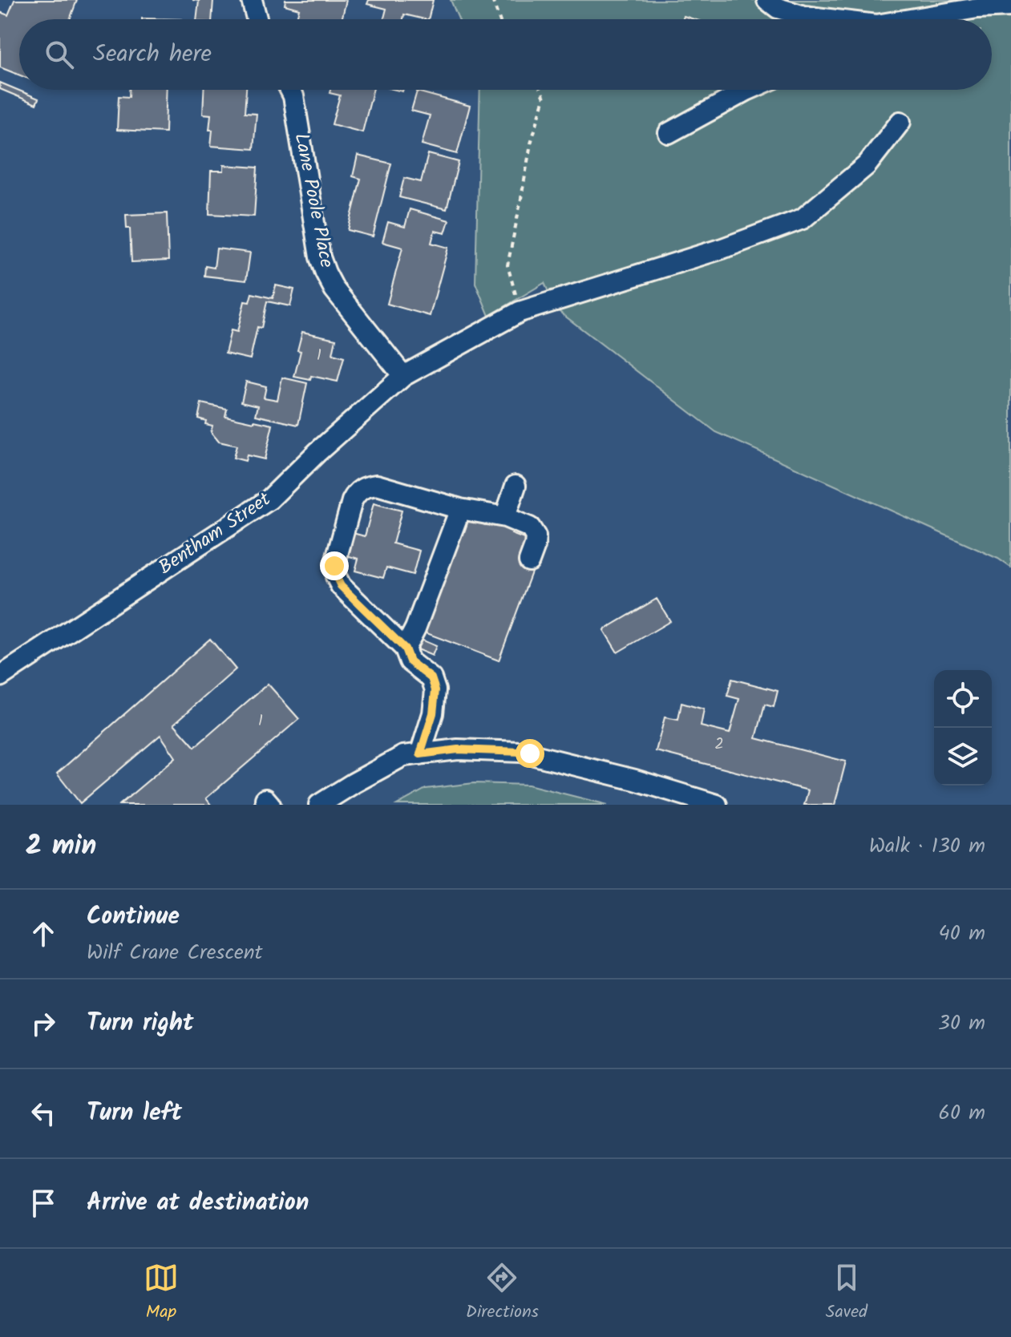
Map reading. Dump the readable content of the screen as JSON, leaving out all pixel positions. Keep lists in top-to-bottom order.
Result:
{
  "streets": {
    "street": ["Lane Poole Place", "Bentham Street"]
  },
  "crossings": [
    ["Lane Poole Place", "Bentham Street"]
  ],
  "house_numbers": ["1", "1", "2"],
  "page": {
    "search": "Search here",
    "heading": ["2 min", "Walk · 130 m"],
    "list": [
      ["Continue", "Wilf Crane Crescent", "40 m"],
      ["Turn right", "30 m"],
      ["Turn left", "60 m"],
      "Arrive at destination"
    ],
    "nav": ["Map", "Directions", "Saved"]
  }
}
